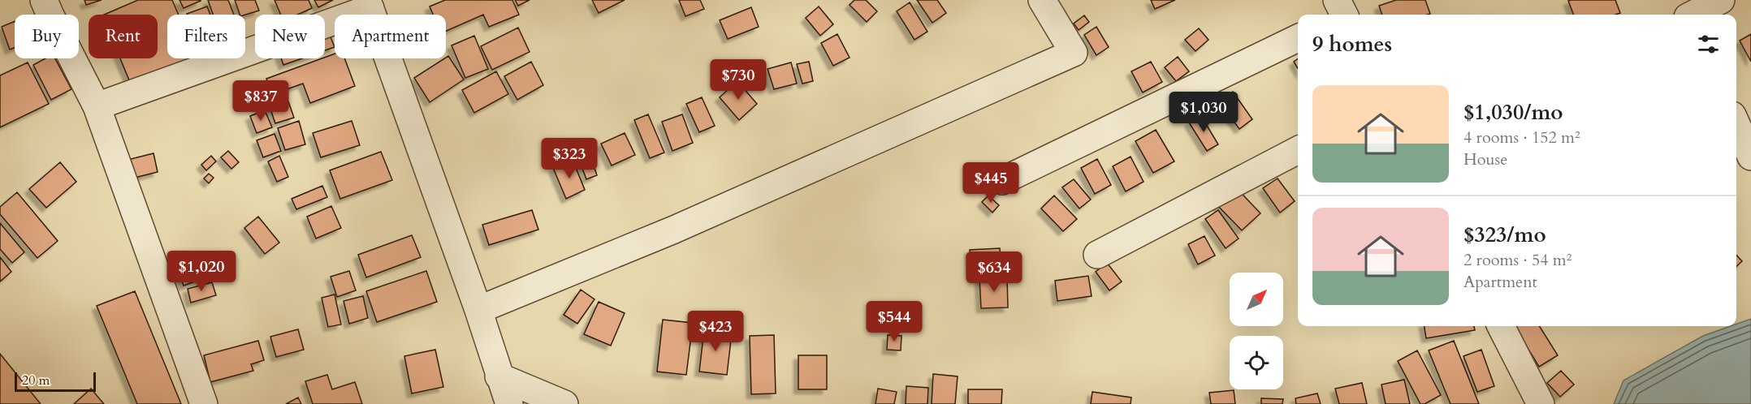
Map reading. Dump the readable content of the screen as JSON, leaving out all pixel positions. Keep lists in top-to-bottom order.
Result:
{
  "scale_bar": "20 m",
  "north": "top right",
  "page": {
    "chip": [
      "Buy",
      "Rent",
      "Filters",
      "New",
      "Apartment"
    ],
    "heading": "9 homes",
    "price": [
      "$730",
      "$837",
      "$1,030",
      "$323",
      "$445",
      "$1,020",
      "$634",
      "$544",
      "$423"
    ],
    "list": [
      {
        "name": "$1,030/mo",
        "note": "4 rooms · 152 m² · House"
      },
      {
        "name": "$323/mo",
        "note": "2 rooms · 54 m² · Apartment"
      }
    ],
    "scale": "20 m"
  }
}
